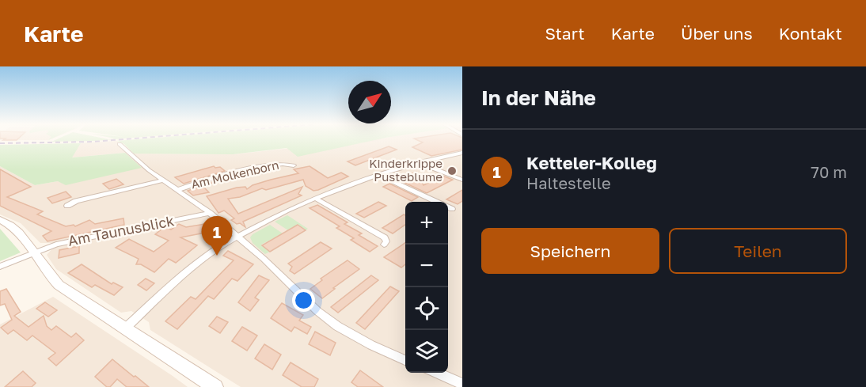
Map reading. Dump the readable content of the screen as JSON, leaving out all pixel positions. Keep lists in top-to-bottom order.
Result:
{
  "streets": {
    "street": ["Am Molkenborn", "Am Taunusblick"]
  },
  "places": ["Kinderkrippe Pusteblume"],
  "north": "top right",
  "page": {
    "header": "Karte",
    "nav": [
      "Start",
      "Karte",
      "Über uns",
      "Kontakt"
    ],
    "heading": "In der Nähe",
    "list": [
      {
        "mark": "1",
        "name": "Ketteler-Kolleg",
        "note": "Haltestelle",
        "value": "70 m"
      }
    ],
    "map_buttons": ["+", "−"],
    "buttons": ["Speichern", "Teilen"],
    "pins": "1"
  }
}
